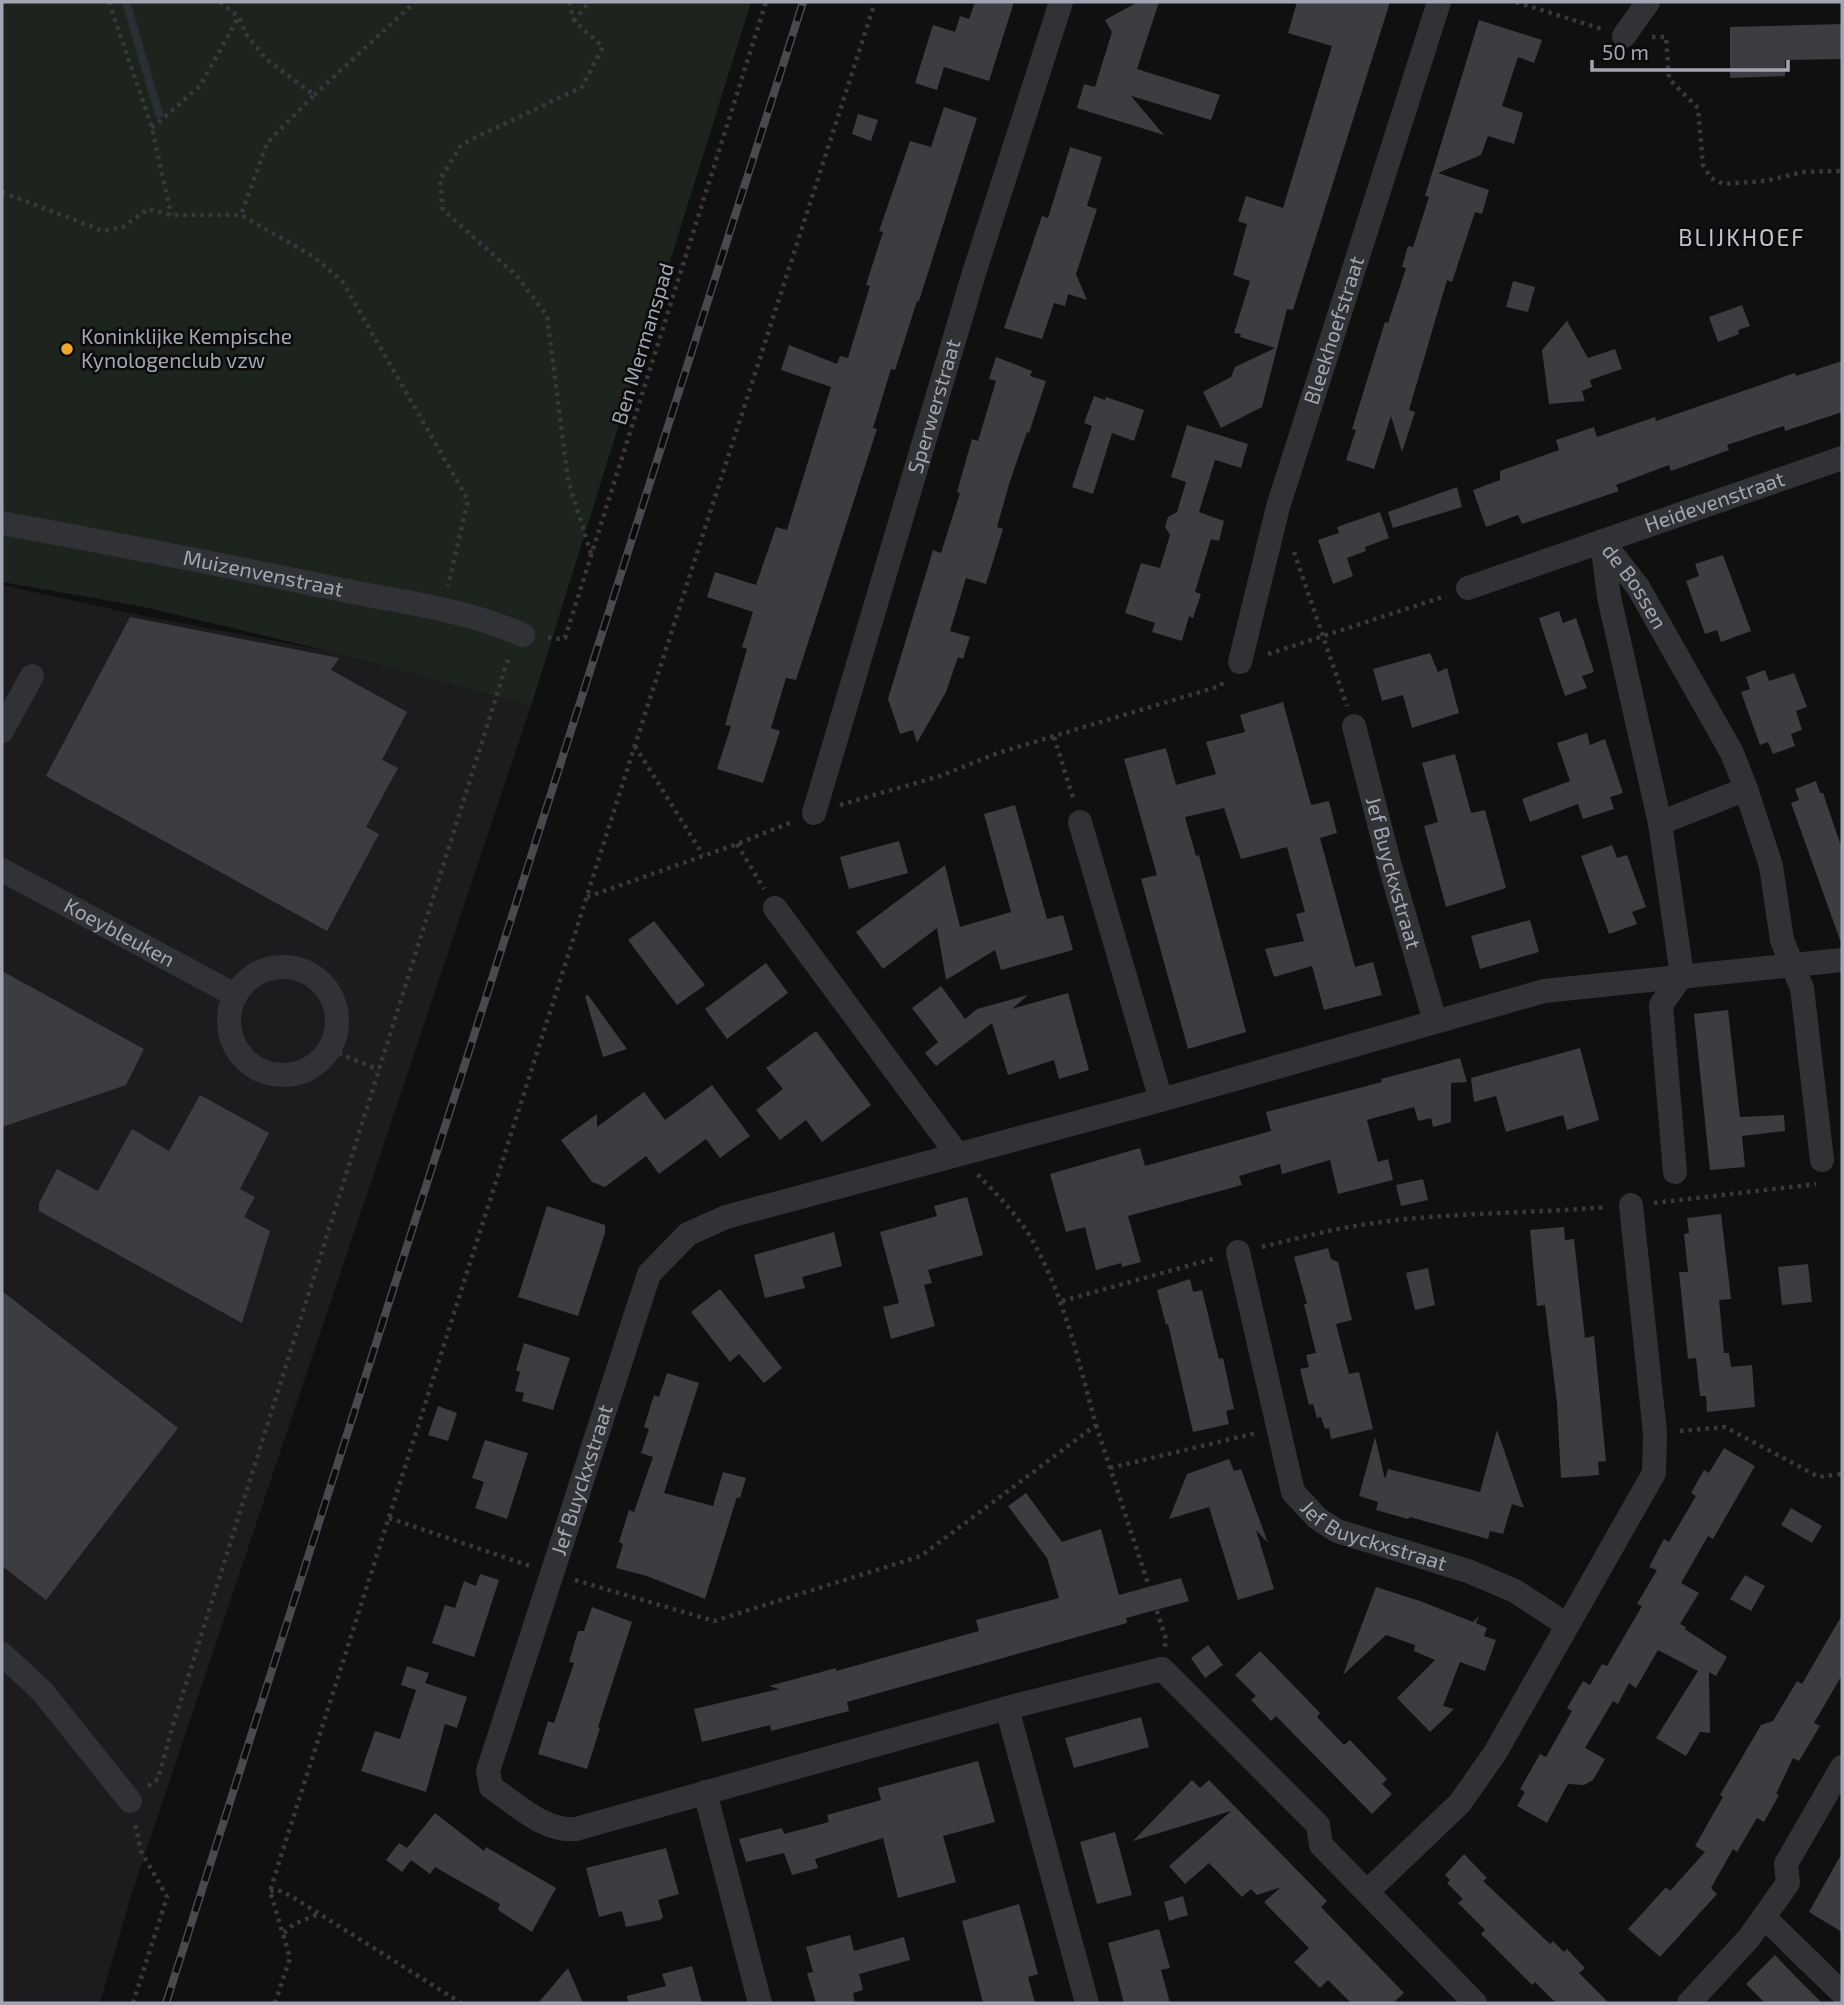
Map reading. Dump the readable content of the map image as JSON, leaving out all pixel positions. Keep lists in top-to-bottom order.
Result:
{
  "streets": {
    "street": [
      "Bleekhoefstraat",
      "Sperwerstraat",
      "Heidevenstraat",
      "Muizenvenstraat",
      "de Bossen",
      "Jef Buyckxstraat",
      "Koeybleuken"
    ],
    "path": ["Ben Mermanspad"]
  },
  "crossings": [
    ["Ben Mermanspad", "Muizenvenstraat"],
    ["Heidevenstraat", "de Bossen"],
    ["de Bossen", "Jef Buyckxstraat"]
  ],
  "districts": ["BLIJKHOEF"],
  "places": ["Koninklijke Kempische Kynologenclub vzw"],
  "scale_bar": "50 m"
}
